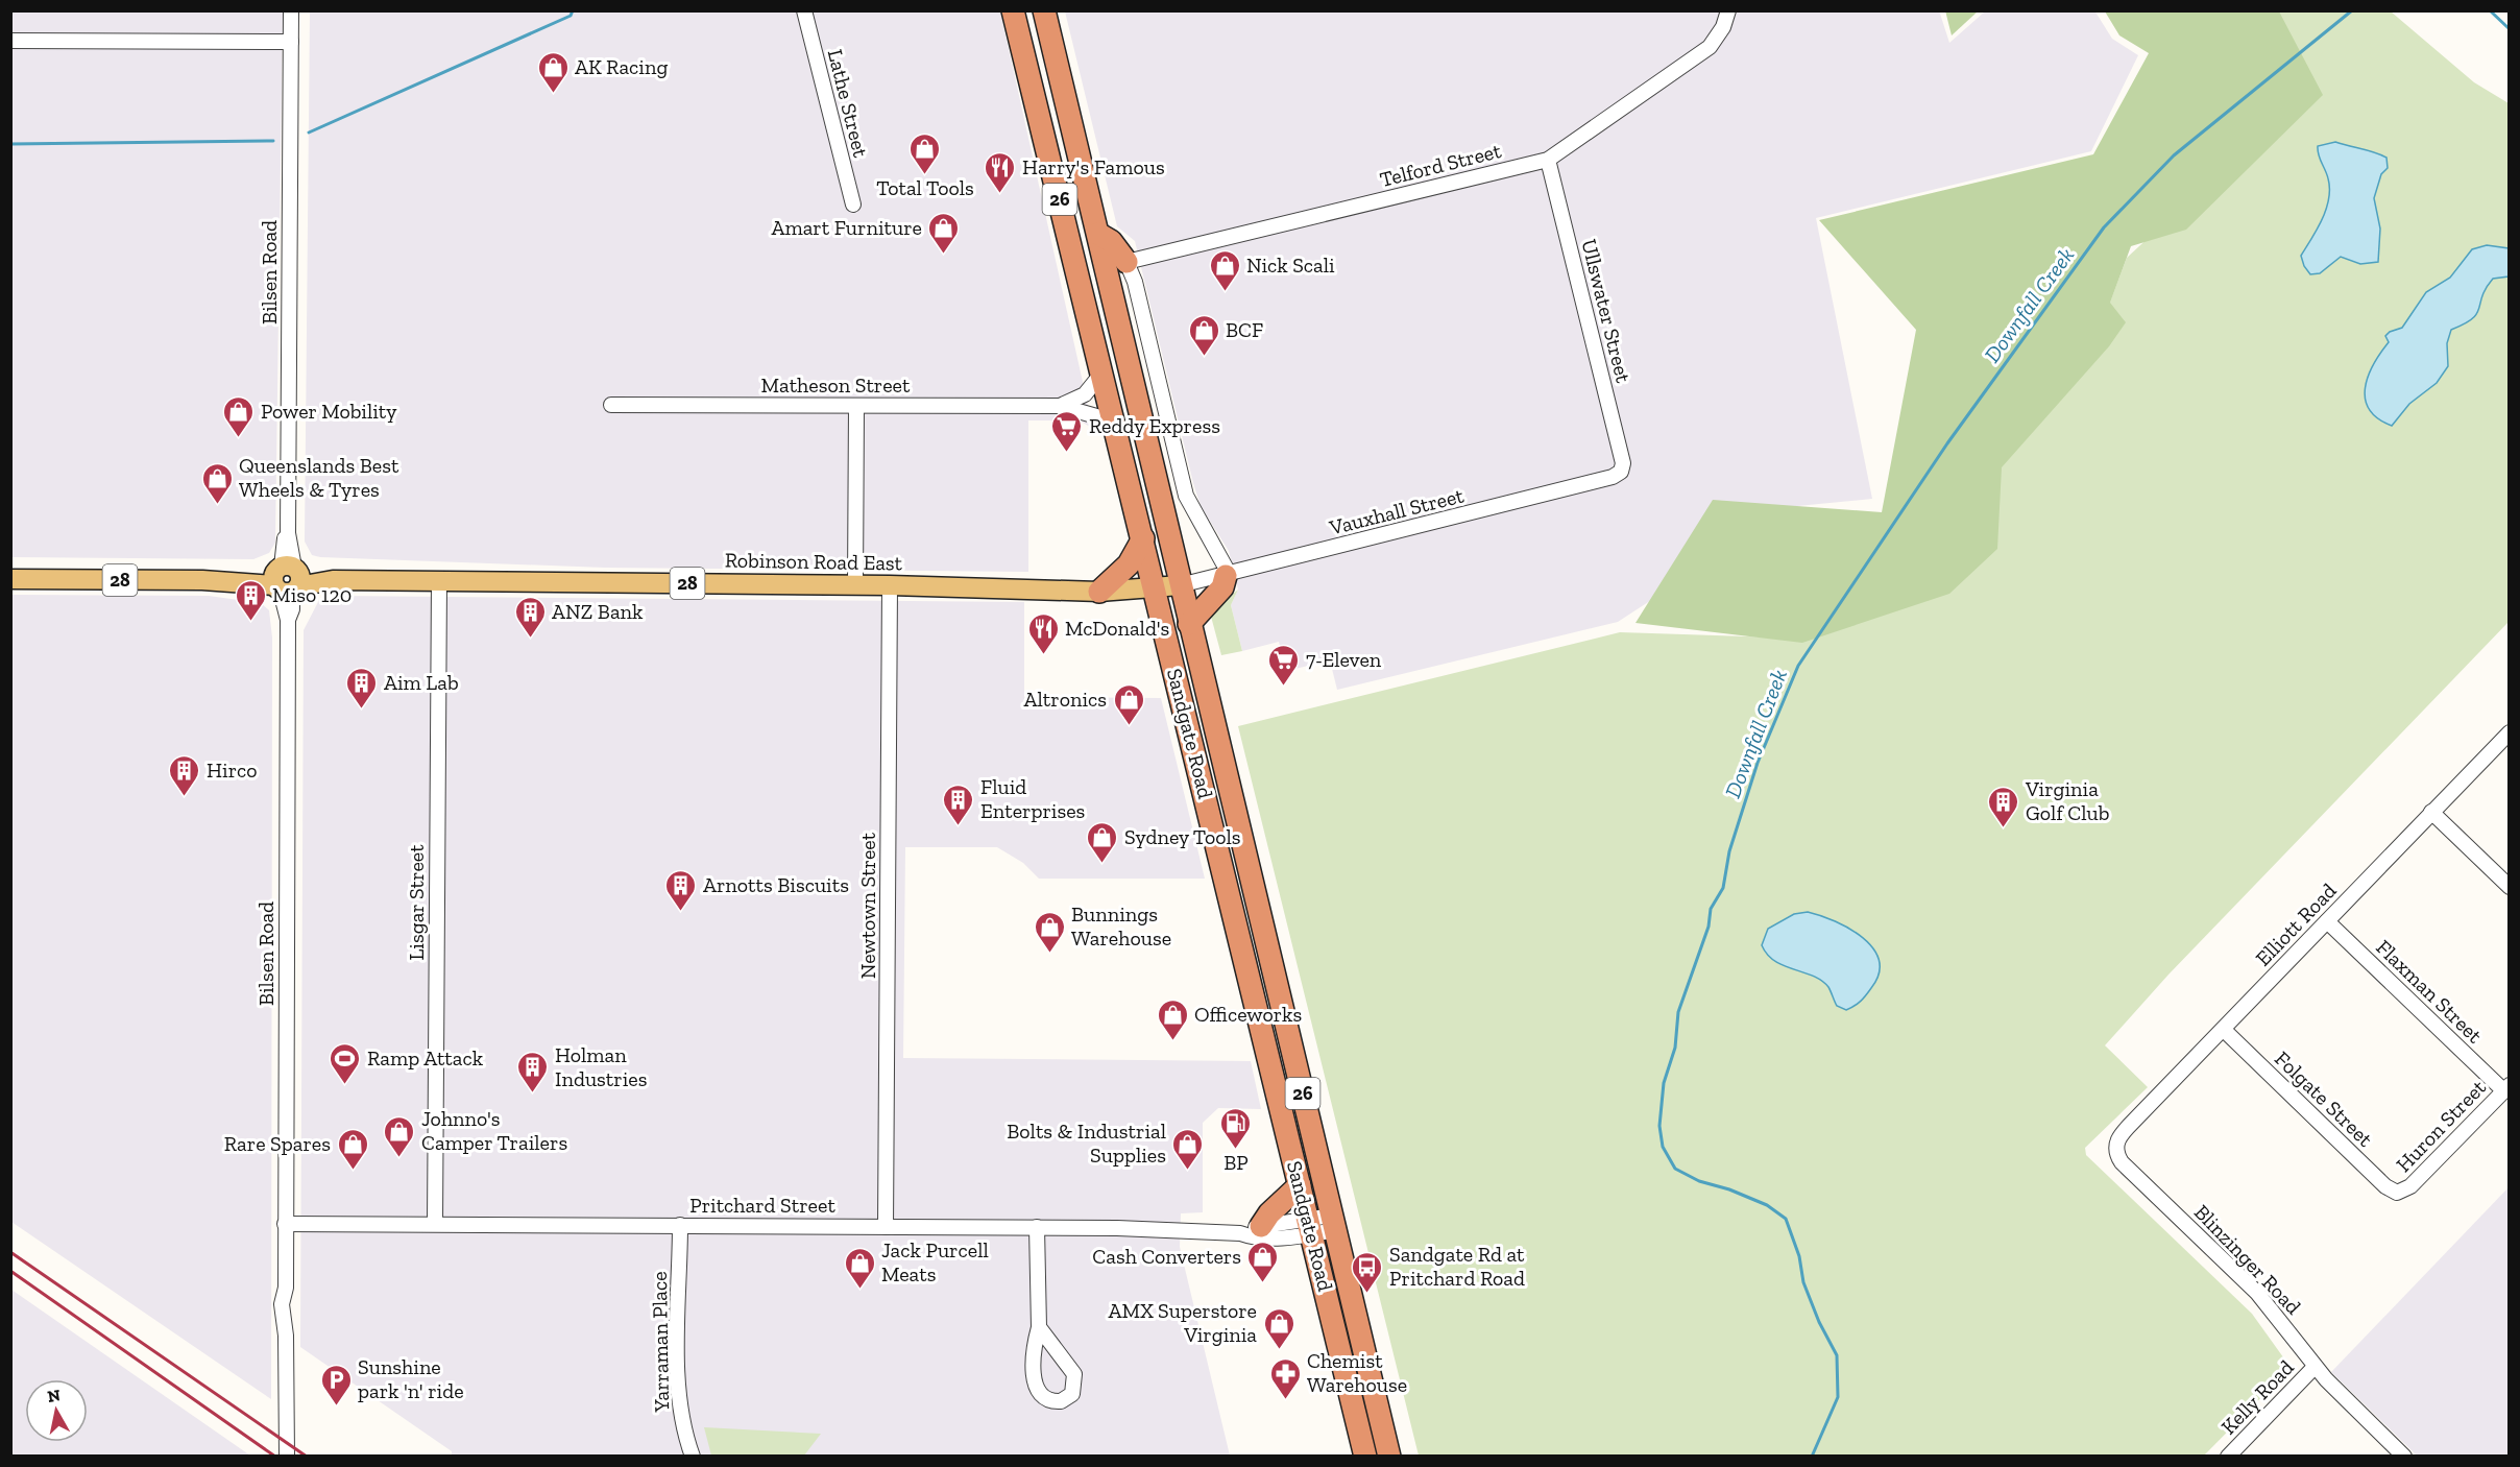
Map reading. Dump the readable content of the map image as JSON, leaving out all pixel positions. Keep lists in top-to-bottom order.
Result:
{
  "streets": {
    "highway": ["26", "Sandgate Road"],
    "main road": ["Robinson Road East", "28"],
    "street": [
      "Lathe Street",
      "Telford Street",
      "Bilsen Road",
      "Ullswater Street",
      "Matheson Street",
      "Vauxhall Street",
      "Lisgar Street",
      "Newtown Street",
      "Elliott Road",
      "Flaxman Street",
      "Folgate Street",
      "Huron Street",
      "Pritchard Street",
      "Blinzinger Road",
      "Yarraman Place",
      "Kelly Road"
    ]
  },
  "crossings": [
    ["Telford Street", "Ullswater Street"],
    ["Bilsen Road", "Robinson Road East"],
    ["Bilsen Road", "Pritchard Street"],
    ["Ullswater Street", "Vauxhall Street"],
    ["Matheson Street", "Sandgate Road"],
    ["Vauxhall Street", "Robinson Road East"],
    ["Vauxhall Street", "Sandgate Road"],
    ["Robinson Road East", "Sandgate Road"],
    ["Robinson Road East", "Lisgar Street"],
    ["Robinson Road East", "Newtown Street"],
    ["Sandgate Road", "Pritchard Street"],
    ["Lisgar Street", "Pritchard Street"],
    ["Newtown Street", "Pritchard Street"],
    ["Elliott Road", "Flaxman Street"],
    ["Elliott Road", "Folgate Street"],
    ["Elliott Road", "Blinzinger Road"],
    ["Flaxman Street", "Huron Street"],
    ["Folgate Street", "Huron Street"],
    ["Pritchard Street", "Yarraman Place"],
    ["Blinzinger Road", "Kelly Road"]
  ],
  "water": ["Downfall Creek"],
  "places": {
    "shop": [
      "AK Racing",
      "Total Tools",
      "Amart Furniture",
      "Nick Scali",
      "BCF",
      "Power Mobility",
      "Queenslands Best Wheels & Tyres",
      "Altronics",
      "Sydney Tools",
      "Bunnings Warehouse",
      "Officeworks",
      "Johnno's Camper Trailers",
      "Rare Spares",
      "Bolts & Industrial Supplies",
      "Cash Converters",
      "Jack Purcell Meats",
      "AMX Superstore Virginia"
    ],
    "restaurant": ["Harry's Famous", "McDonald's"],
    "supermarket": ["Reddy Express", "7-Eleven"],
    "building": [
      "Miso 120",
      "ANZ Bank",
      "Aim Lab",
      "Hirco",
      "Fluid Enterprises",
      "Virginia Golf Club",
      "Arnotts Biscuits",
      "Holman Industries"
    ],
    "sports": ["Ramp Attack"],
    "fuel station": ["BP"],
    "bus stop": ["Sandgate Rd at Pritchard Road"],
    "pharmacy": ["Chemist Warehouse"],
    "parking": ["Sunshine park 'n' ride"]
  },
  "north": "top"
}
